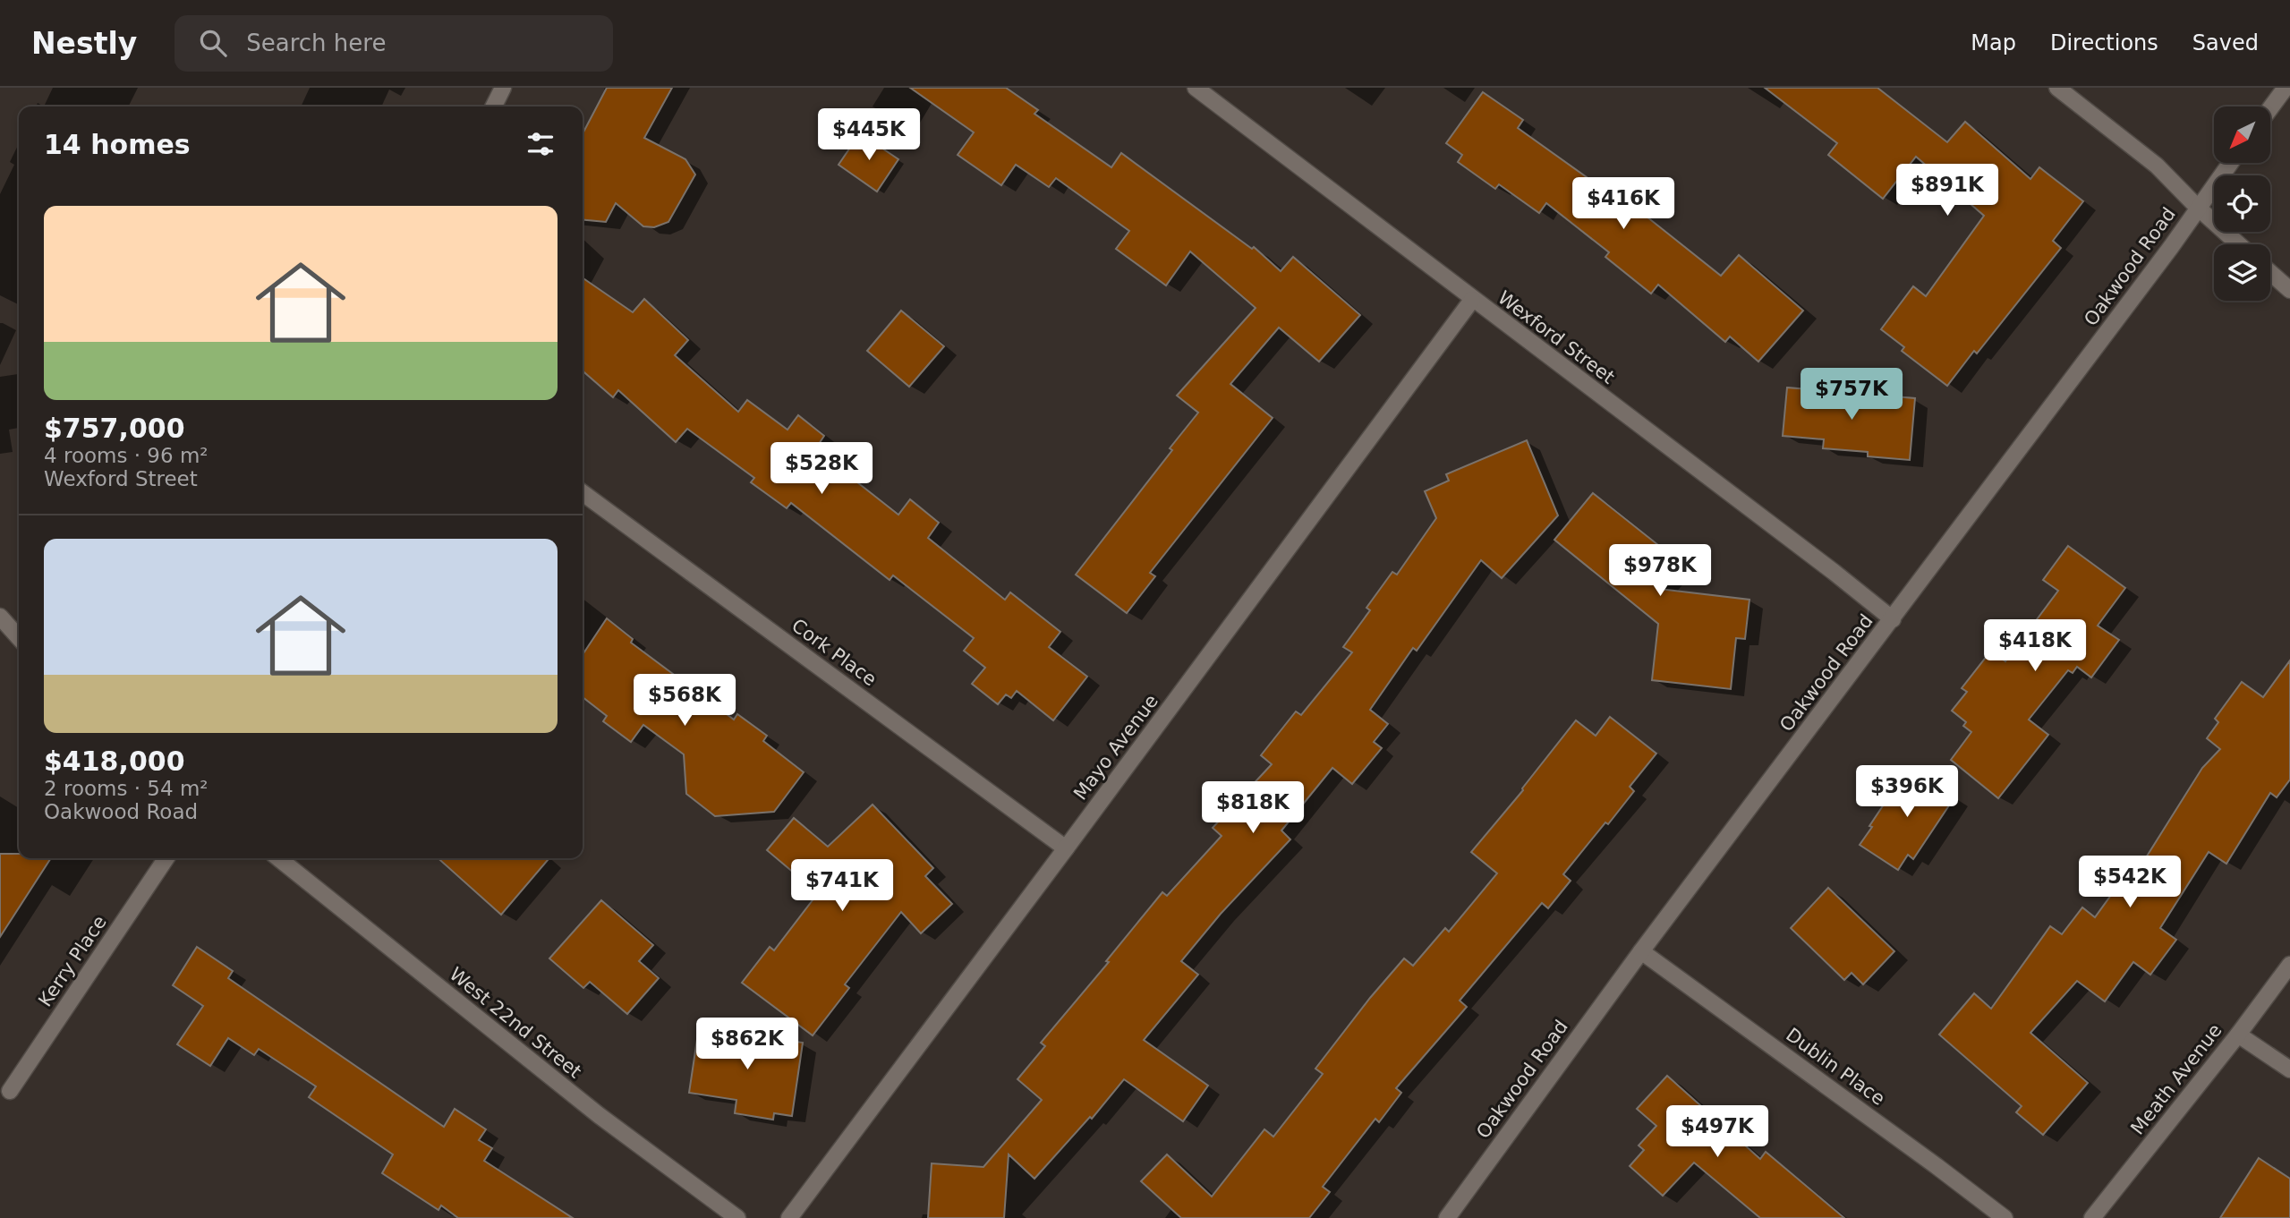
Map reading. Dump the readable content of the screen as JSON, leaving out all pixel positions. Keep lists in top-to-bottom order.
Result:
{
  "streets": {
    "street": [
      "Oakwood Road",
      "Wexford Street",
      "Cork Place",
      "Mayo Avenue",
      "Kerry Place",
      "West 22nd Street",
      "Dublin Place",
      "Meath Avenue"
    ]
  },
  "crossings": [
    ["Oakwood Road", "Wexford Street"],
    ["Oakwood Road", "Dublin Place"],
    ["Wexford Street", "Mayo Avenue"],
    ["Cork Place", "Mayo Avenue"]
  ],
  "north": "bottom left",
  "page": {
    "header": "Nestly",
    "search": "Search here",
    "nav": ["Map", "Directions", "Saved"],
    "heading": "14 homes",
    "price": [
      "$445K",
      "$891K",
      "$416K",
      "$757K",
      "$528K",
      "$978K",
      "$418K",
      "$568K",
      "$396K",
      "$818K",
      "$542K",
      "$741K",
      "$862K",
      "$497K"
    ],
    "list": [
      {
        "name": "$757,000",
        "note": "4 rooms · 96 m² · Wexford Street"
      },
      {
        "name": "$418,000",
        "note": "2 rooms · 54 m² · Oakwood Road"
      }
    ]
  }
}
